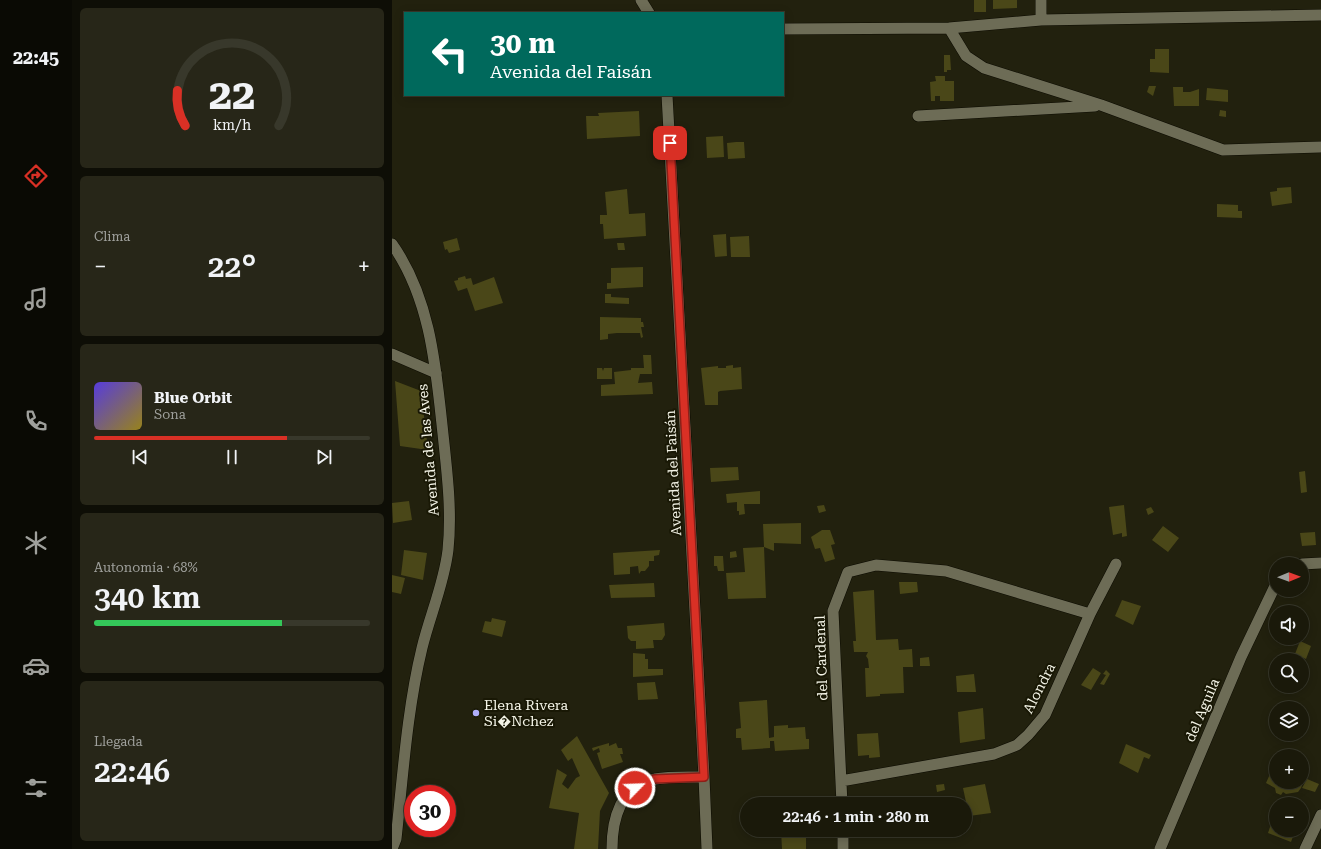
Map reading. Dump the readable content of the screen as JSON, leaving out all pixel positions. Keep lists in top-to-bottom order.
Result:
{
  "streets": {
    "street": [
      "Avenida de las Aves",
      "Avenida del Faisán",
      "del Cardenal",
      "Alondra",
      "del Aguila"
    ]
  },
  "crossings": [
    ["del Cardenal", "Alondra"]
  ],
  "places": ["Elena Rivera Si�Nchez"],
  "north": "right",
  "page": {
    "tabs": "22:45",
    "turn": ["30 m", "Avenida del Faisán"],
    "tile": [
      "Clima",
      ["Autonomía · 68%", "340 km"],
      ["Llegada", "22:46"]
    ],
    "heat": ["−", "22°", "+"],
    "song": ["Blue Orbit", "Sona"],
    "map_buttons": ["+", "−"],
    "limit": "30",
    "trip": "22:46 · 1 min · 280 m",
    "gauge": ["22", "km/h"]
  }
}
